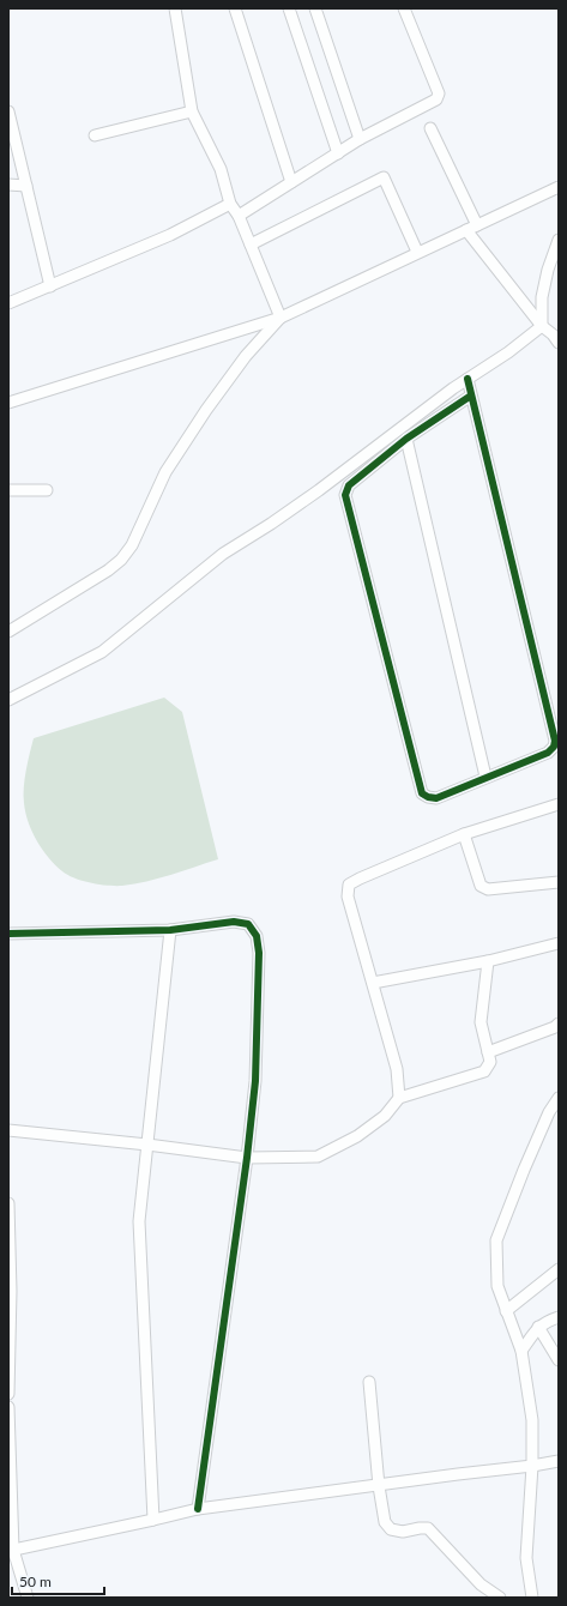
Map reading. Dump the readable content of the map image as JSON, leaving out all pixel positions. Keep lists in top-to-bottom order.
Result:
{
  "scale_bar": "50 m"
}
